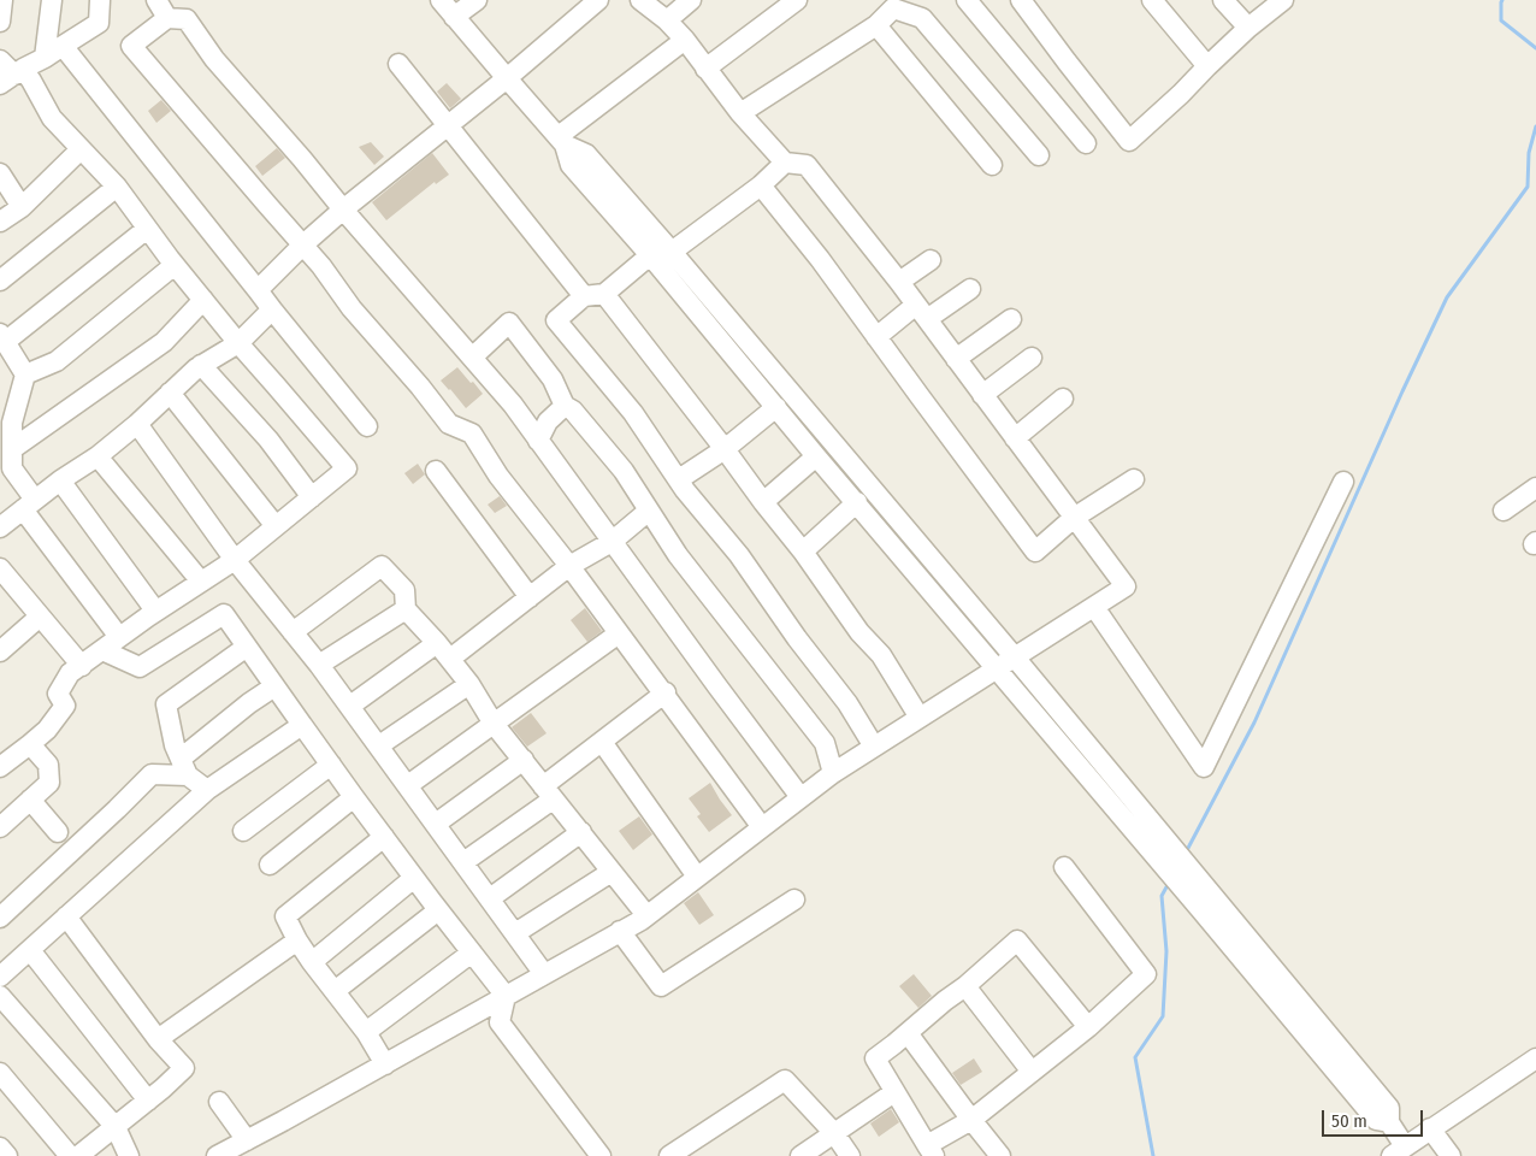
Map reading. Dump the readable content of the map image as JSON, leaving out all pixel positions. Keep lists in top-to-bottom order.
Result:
{
  "scale_bar": "50 m"
}
